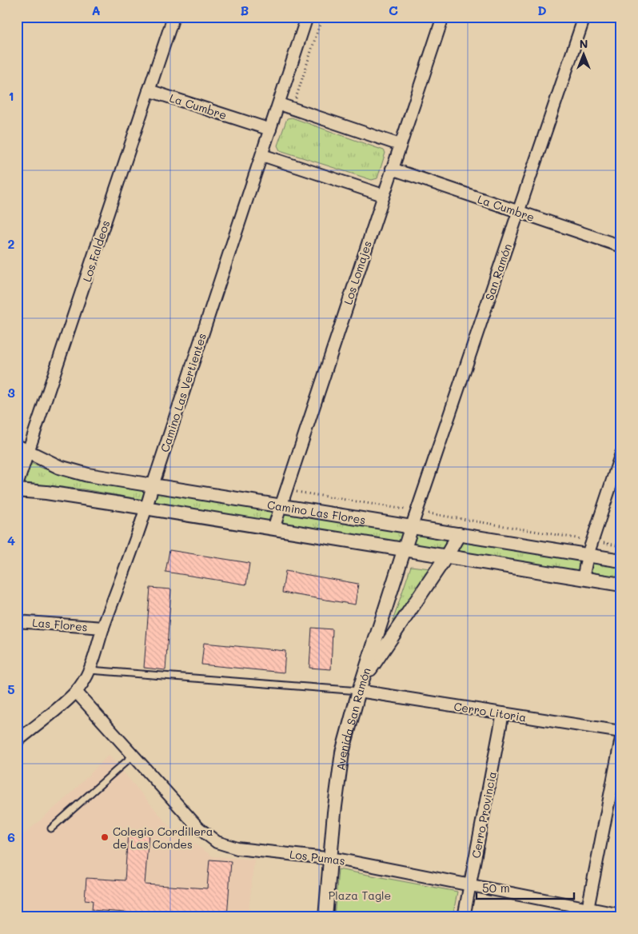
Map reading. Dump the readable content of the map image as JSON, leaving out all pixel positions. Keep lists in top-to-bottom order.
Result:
{
  "streets": {
    "street": [
      "La Cumbre",
      "Los Faldeos",
      "San Ramón",
      "Los Lomajes",
      "Camino Las Vertientes",
      "Camino Las Flores",
      "Las Flores",
      "Cerro Litoria",
      "Avenida San Ramón",
      "Cerro Provincia",
      "Los Pumas"
    ]
  },
  "crossings": [
    ["La Cumbre", "Los Faldeos"],
    ["La Cumbre", "San Ramón"],
    ["La Cumbre", "Los Lomajes"],
    ["La Cumbre", "Camino Las Vertientes"],
    ["Los Faldeos", "Camino Las Flores"],
    ["San Ramón", "Camino Las Flores"],
    ["San Ramón", "Avenida San Ramón"],
    ["Los Lomajes", "Camino Las Flores"],
    ["Camino Las Vertientes", "Camino Las Flores"],
    ["Camino Las Vertientes", "Las Flores"],
    ["Camino Las Vertientes", "Los Pumas"],
    ["Camino Las Flores", "Avenida San Ramón"],
    ["Cerro Litoria", "Avenida San Ramón"],
    ["Cerro Litoria", "Cerro Provincia"],
    ["Avenida San Ramón", "Los Pumas"],
    ["Cerro Provincia", "Los Pumas"]
  ],
  "parks": ["Plaza Tagle"],
  "places": ["Colegio Cordillera de Las Condes"],
  "scale_bar": "50 m",
  "north": "top",
  "grid": {
    "columns": [
      "A",
      "B",
      "C",
      "D"
    ],
    "rows": [
      "1",
      "2",
      "3",
      "4",
      "5",
      "6"
    ]
  }
}
